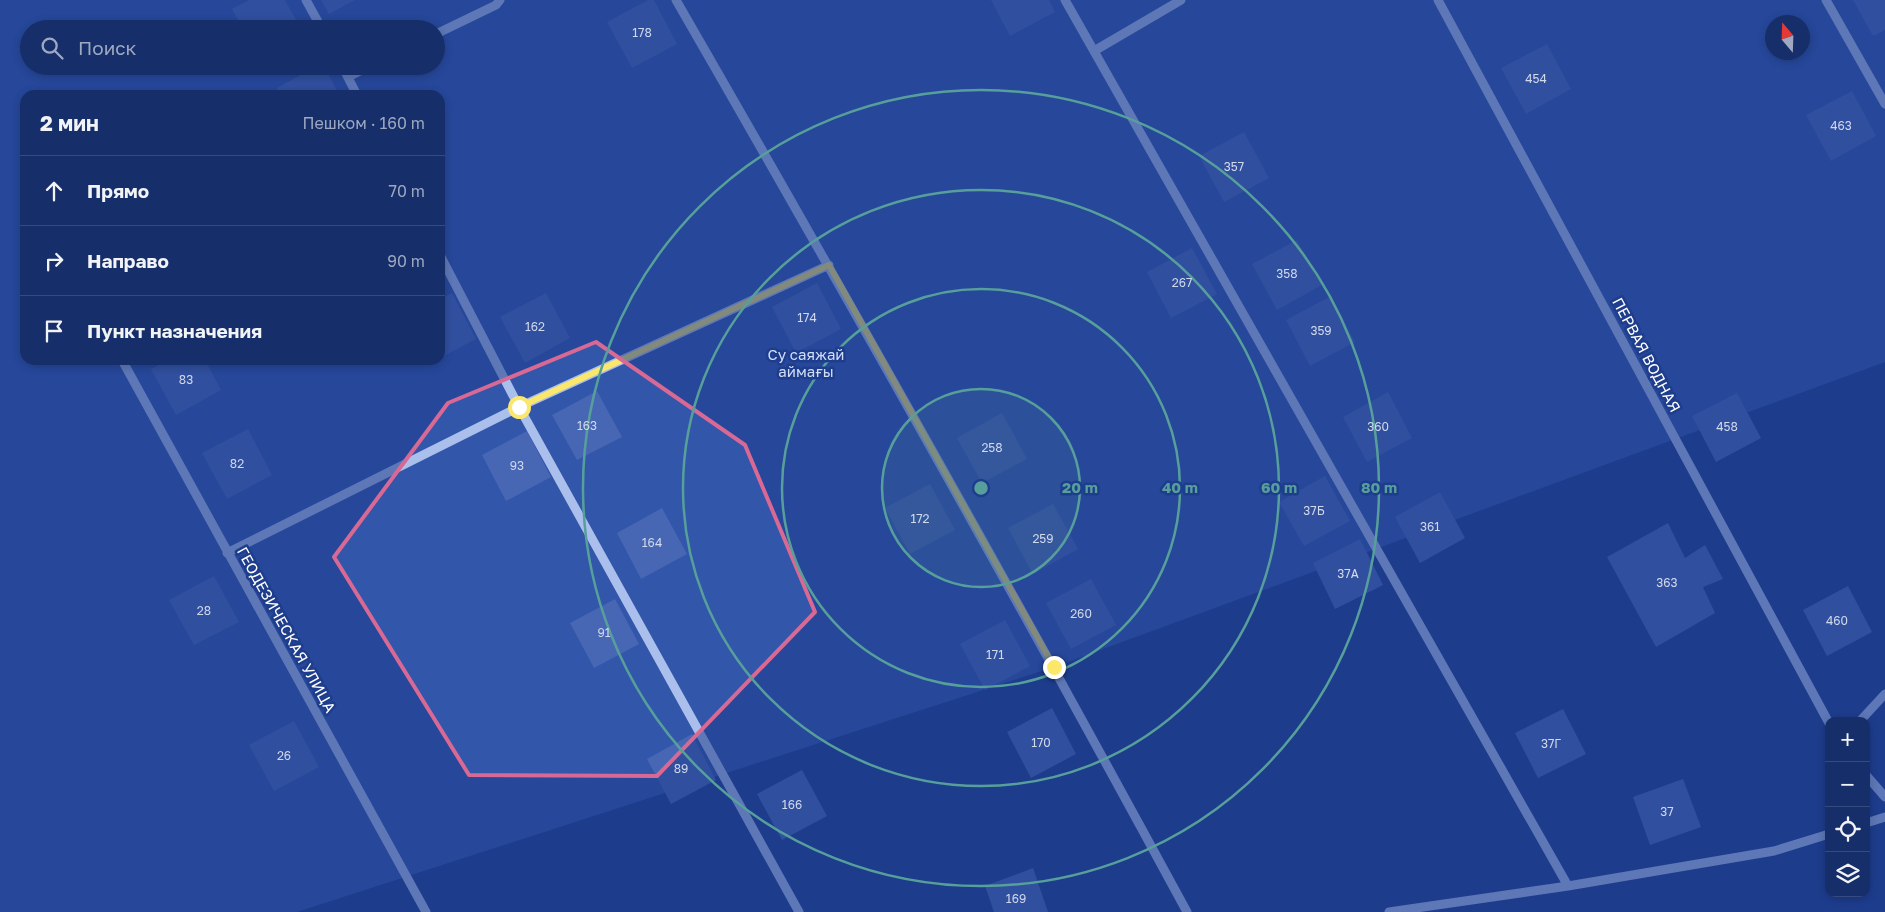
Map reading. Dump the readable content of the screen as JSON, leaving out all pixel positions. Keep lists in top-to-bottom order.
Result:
{
  "streets": {
    "street": ["ПЕРВАЯ ВОДНАЯ", "ГЕОДЕЗИЧЕСКАЯ УЛИЦА"]
  },
  "parks": ["Су саяжай аймағы"],
  "house_numbers": [
    "178",
    "454",
    "463",
    "357",
    "358",
    "267",
    "174",
    "162",
    "359",
    "83",
    "163",
    "360",
    "458",
    "258",
    "82",
    "93",
    "37Б",
    "172",
    "361",
    "259",
    "164",
    "37А",
    "363",
    "28",
    "260",
    "460",
    "91",
    "171",
    "170",
    "37Г",
    "26",
    "89",
    "166",
    "37",
    "169"
  ],
  "north": "top",
  "page": {
    "search": "Поиск",
    "heading": ["2 мин", "Пешком · 160 m"],
    "list": [
      ["Прямо", "70 m"],
      ["Направо", "90 m"],
      "Пункт назначения"
    ],
    "map_buttons": ["+", "−"]
  },
  "rings": [
    "20 m",
    "40 m",
    "60 m",
    "80 m"
  ]
}
